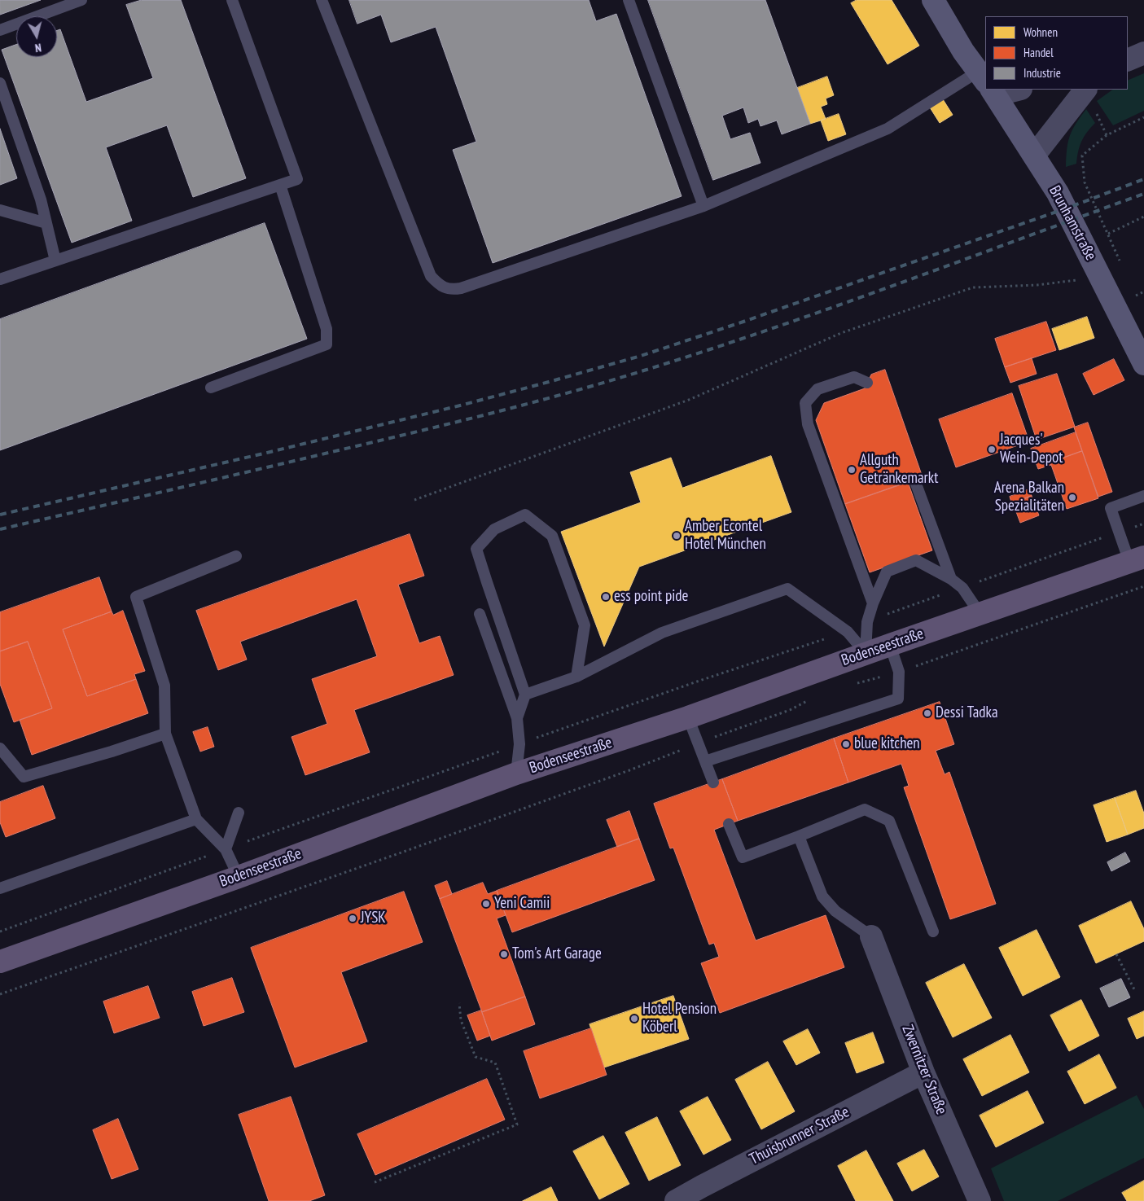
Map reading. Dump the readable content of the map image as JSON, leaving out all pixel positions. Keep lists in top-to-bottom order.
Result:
{
  "streets": {
    "main road": ["Bodenseestraße"],
    "street": ["Brunhamstraße", "Zwernitzer Straße", "Thuisbrunner Straße"]
  },
  "crossings": [
    ["Zwernitzer Straße", "Thuisbrunner Straße"]
  ],
  "places": [
    "Jacques' Wein-Depot",
    "Allguth Getränkemarkt",
    "Arena Balkan Spezialitäten",
    "Amber Econtel Hotel München",
    "ess point pide",
    "Dessi Tadka",
    "blue kitchen",
    "Yeni Camii",
    "JYSK",
    "Tom's Art Garage",
    "Hotel Pension Köberl"
  ],
  "legend": ["Wohnen", "Handel", "Industrie"],
  "north": "bottom"
}
